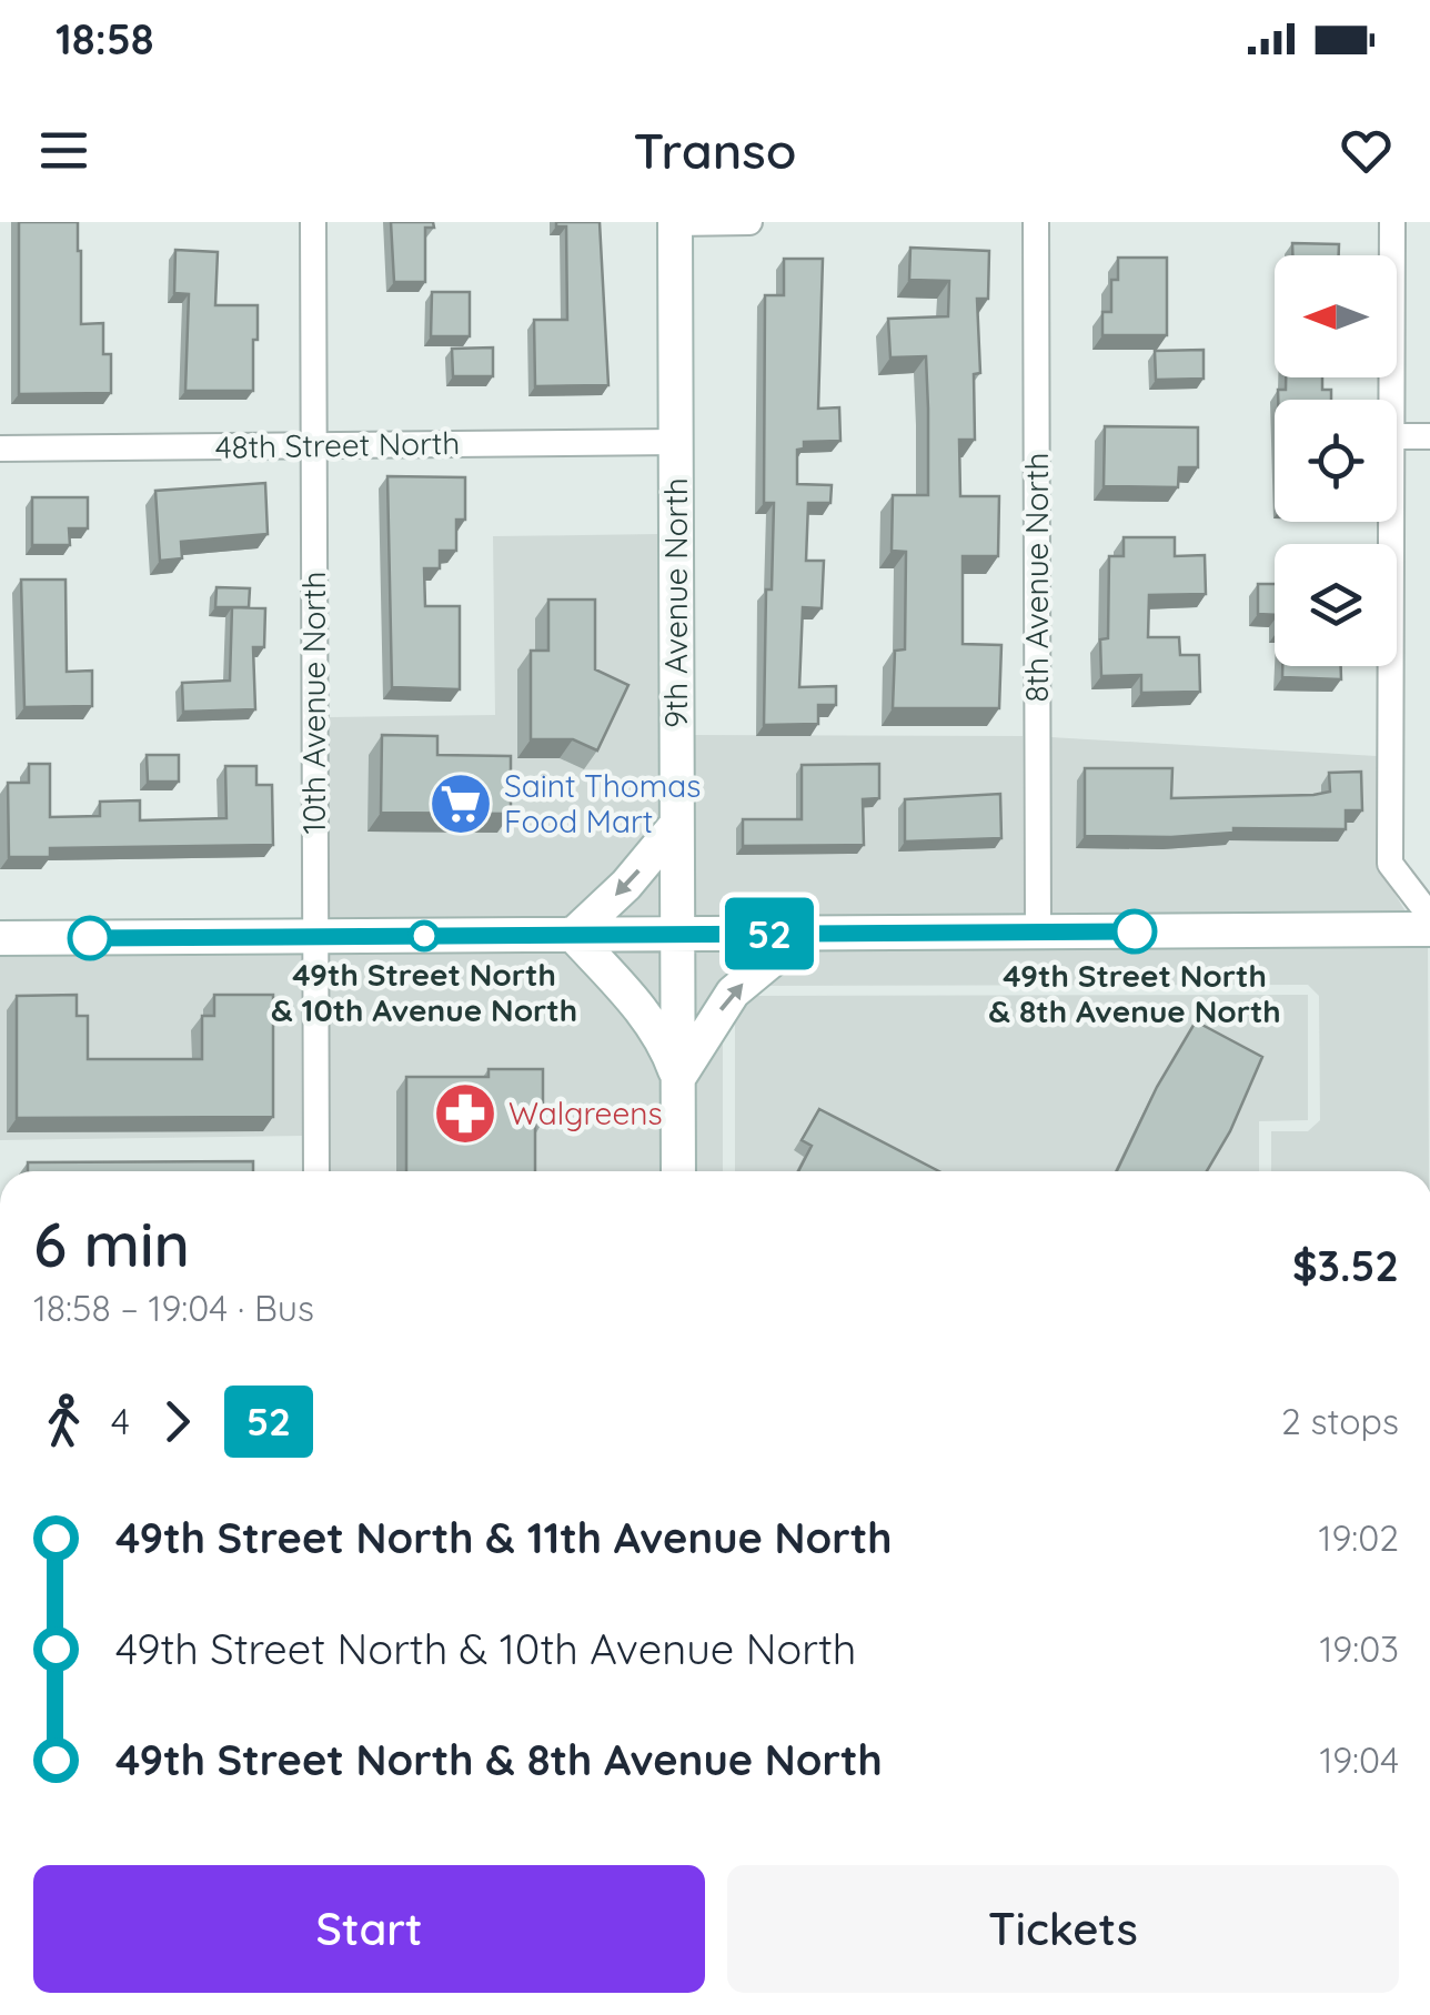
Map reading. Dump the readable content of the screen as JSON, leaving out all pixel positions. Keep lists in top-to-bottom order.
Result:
{
  "streets": {
    "main road": ["9th Avenue North"],
    "street": ["48th Street North", "8th Avenue North", "10th Avenue North"]
  },
  "crossings": [
    ["48th Street North", "9th Avenue North"],
    ["48th Street North", "10th Avenue North"]
  ],
  "places": {
    "supermarket": ["Saint Thomas Food Mart"],
    "other": ["49th Street North & 8th Avenue North", "49th Street North & 10th Avenue North"],
    "pharmacy": ["Walgreens"]
  },
  "lines": ["bus line 52"],
  "north": "left",
  "page": {
    "status": "18:58",
    "header": "Transo",
    "on_map": "52",
    "heading": ["6 min", "18:58 – 19:04 · Bus", "$3.52"],
    "legs": ["4", "52", "2 stops"],
    "list": [
      {
        "name": "49th Street North & 11th Avenue North",
        "value": "19:02"
      },
      {
        "name": "49th Street North & 10th Avenue North",
        "value": "19:03"
      },
      {
        "name": "49th Street North & 8th Avenue North",
        "value": "19:04"
      }
    ],
    "buttons": ["Start", "Tickets"]
  }
}
